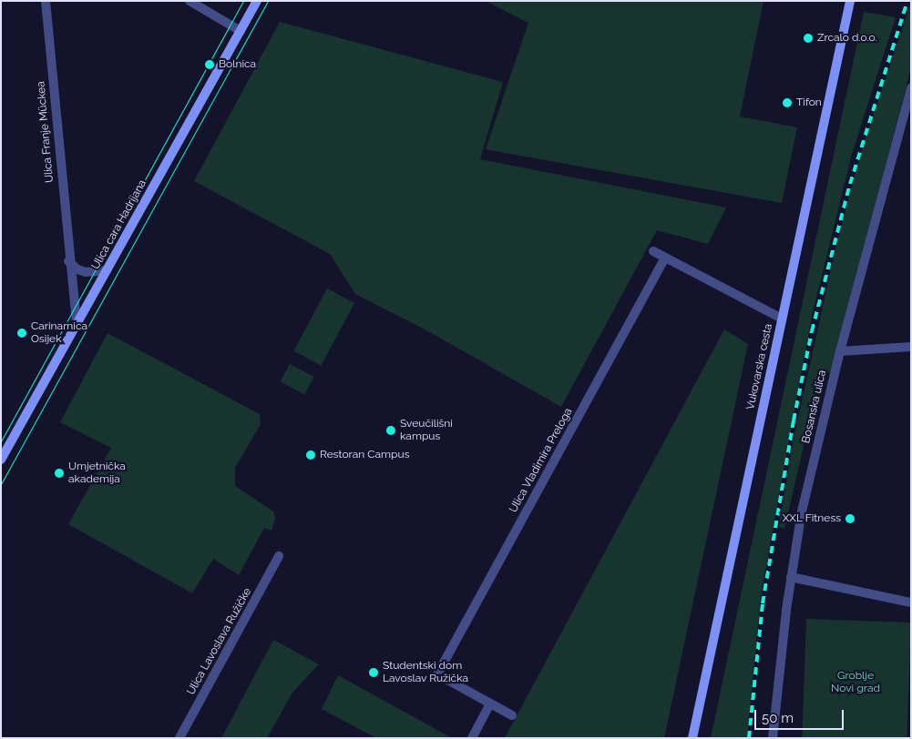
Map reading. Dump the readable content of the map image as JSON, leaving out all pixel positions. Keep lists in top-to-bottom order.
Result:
{
  "streets": {
    "main road": ["Ulica cara Hadrijana", "Vukovarska cesta"],
    "street": [
      "Ulica Franje Mückea",
      "Bosanska ulica",
      "Ulica Vladimira Preloga",
      "Ulica Lavoslava Ružičke"
    ]
  },
  "crossings": [
    ["Ulica Franje Mückea", "Ulica cara Hadrijana"]
  ],
  "parks": ["Groblje Novi grad"],
  "places": [
    "Zrcalo d.o.o.",
    "Bolnica",
    "Tifon",
    "Carinarnica Osijek",
    "Sveučilišni kampus",
    "Restoran Campus",
    "Umjetnička akademija",
    "XXL Fitness",
    "Studentski dom Lavoslav Ružička"
  ],
  "scale_bar": "50 m"
}
